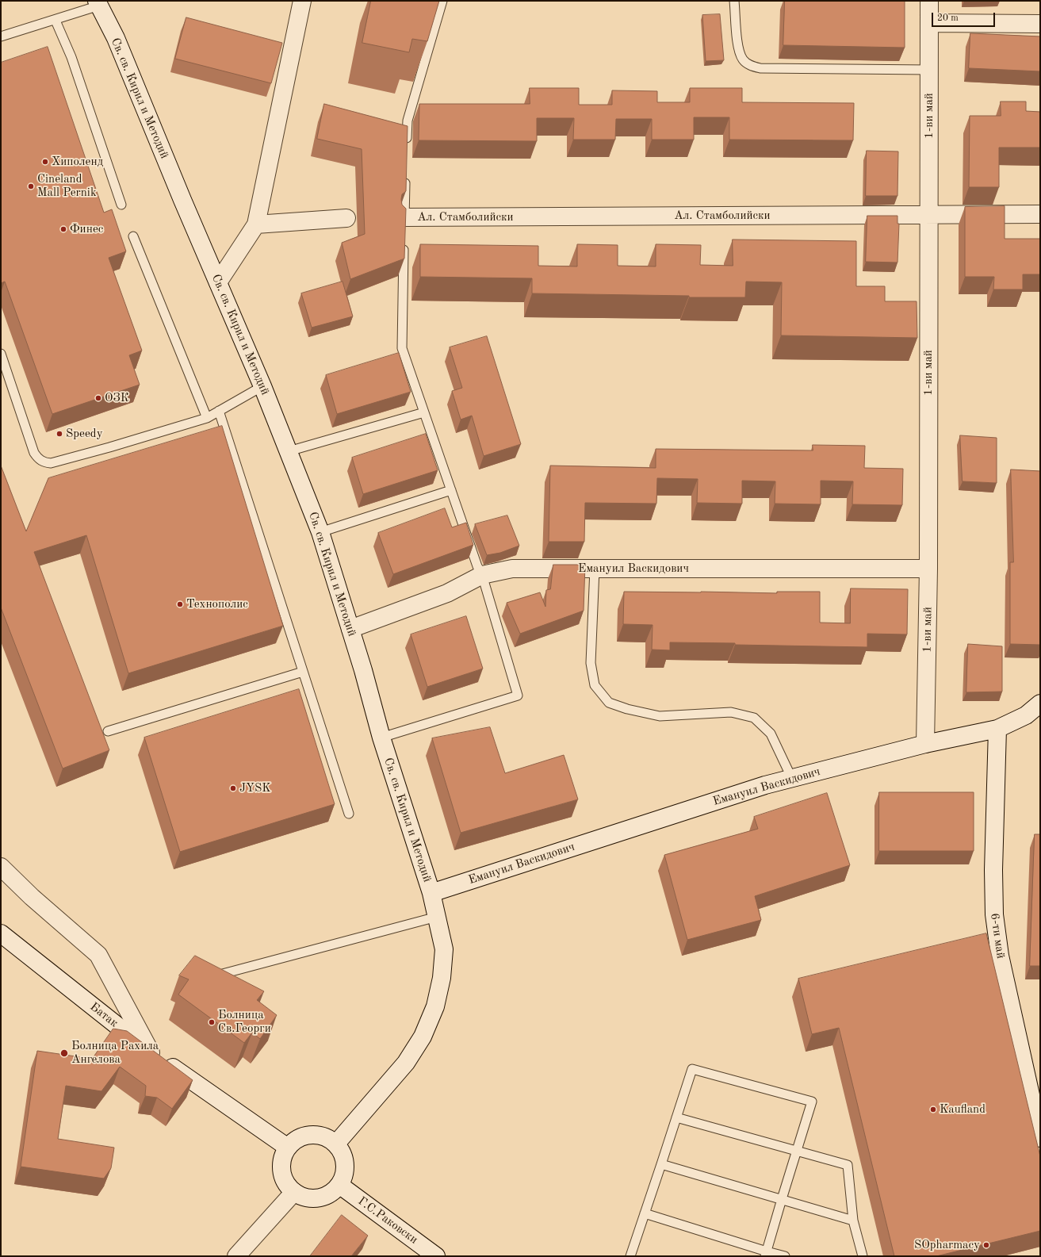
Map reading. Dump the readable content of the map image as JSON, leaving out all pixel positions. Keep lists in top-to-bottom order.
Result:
{
  "streets": {
    "street": [
      "Св. св. Кирил и Методий",
      "1-ви май",
      "Ал. Стамболийски",
      "Емануил Васкидович",
      "6-ти май",
      "Батак",
      "Г.С.Раковски"
    ]
  },
  "crossings": [
    ["Св. св. Кирил и Методий", "Емануил Васкидович"],
    ["Св. св. Кирил и Методий", "Батак"],
    ["Св. св. Кирил и Методий", "Г.С.Раковски"],
    ["1-ви май", "Ал. Стамболийски"],
    ["1-ви май", "Емануил Васкидович"],
    ["Емануил Васкидович", "6-ти май"],
    ["Батак", "Г.С.Раковски"]
  ],
  "places": [
    "Хиполенд",
    "Cineland Mall Pernik",
    "Финес",
    "ОЗК",
    "Speedy",
    "Технополис",
    "JYSK",
    "Болница Св.Георги",
    "Болница Рахила Ангелова",
    "Kaufland",
    "SOpharmacy"
  ],
  "scale_bar": "20 m"
}
